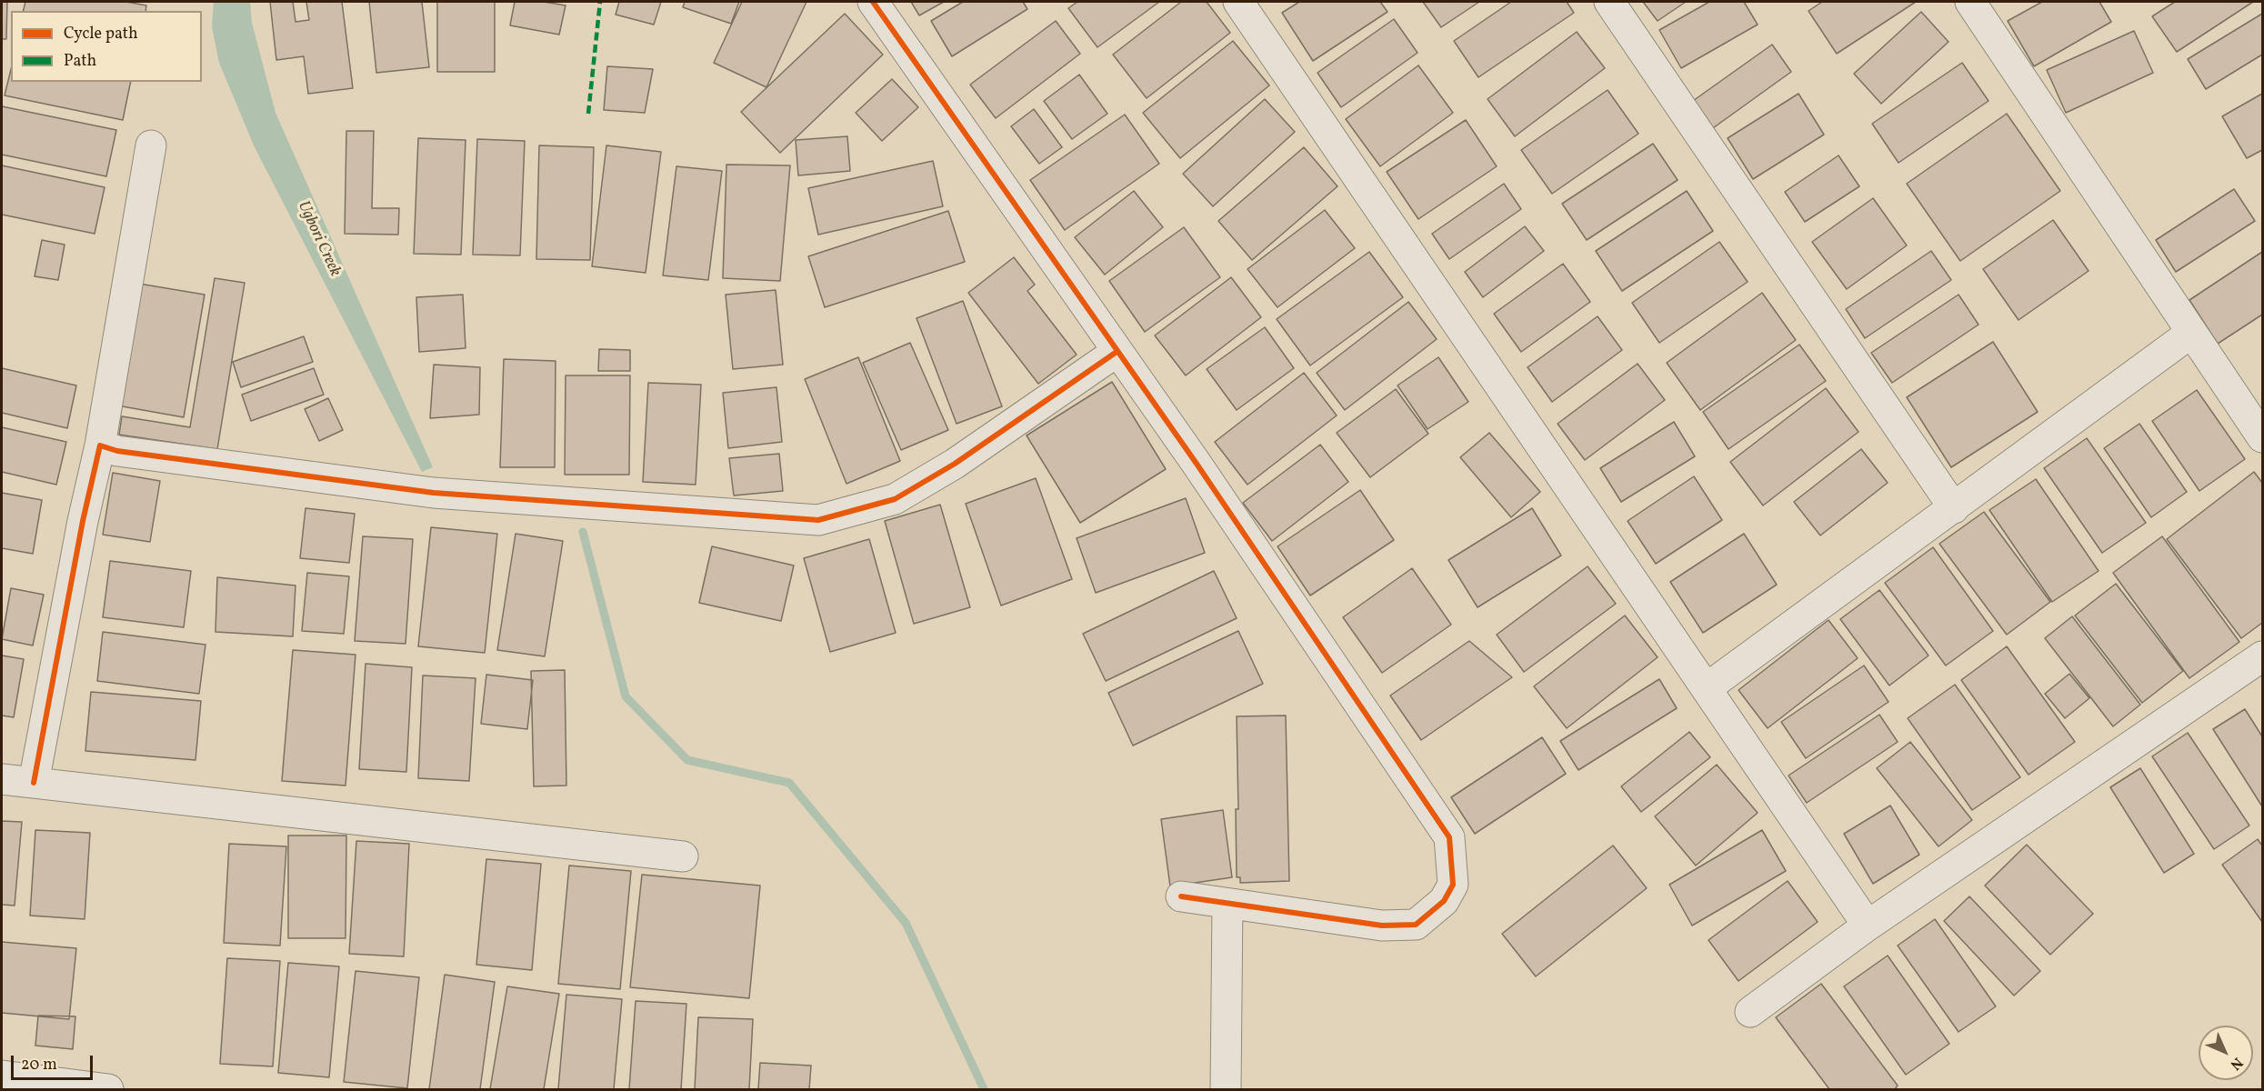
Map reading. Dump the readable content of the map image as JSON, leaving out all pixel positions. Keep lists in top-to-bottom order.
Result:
{
  "water": ["Ugbori Creek"],
  "legend": ["Cycle path", "Path"],
  "scale_bar": "20 m",
  "north": "bottom right"
}
